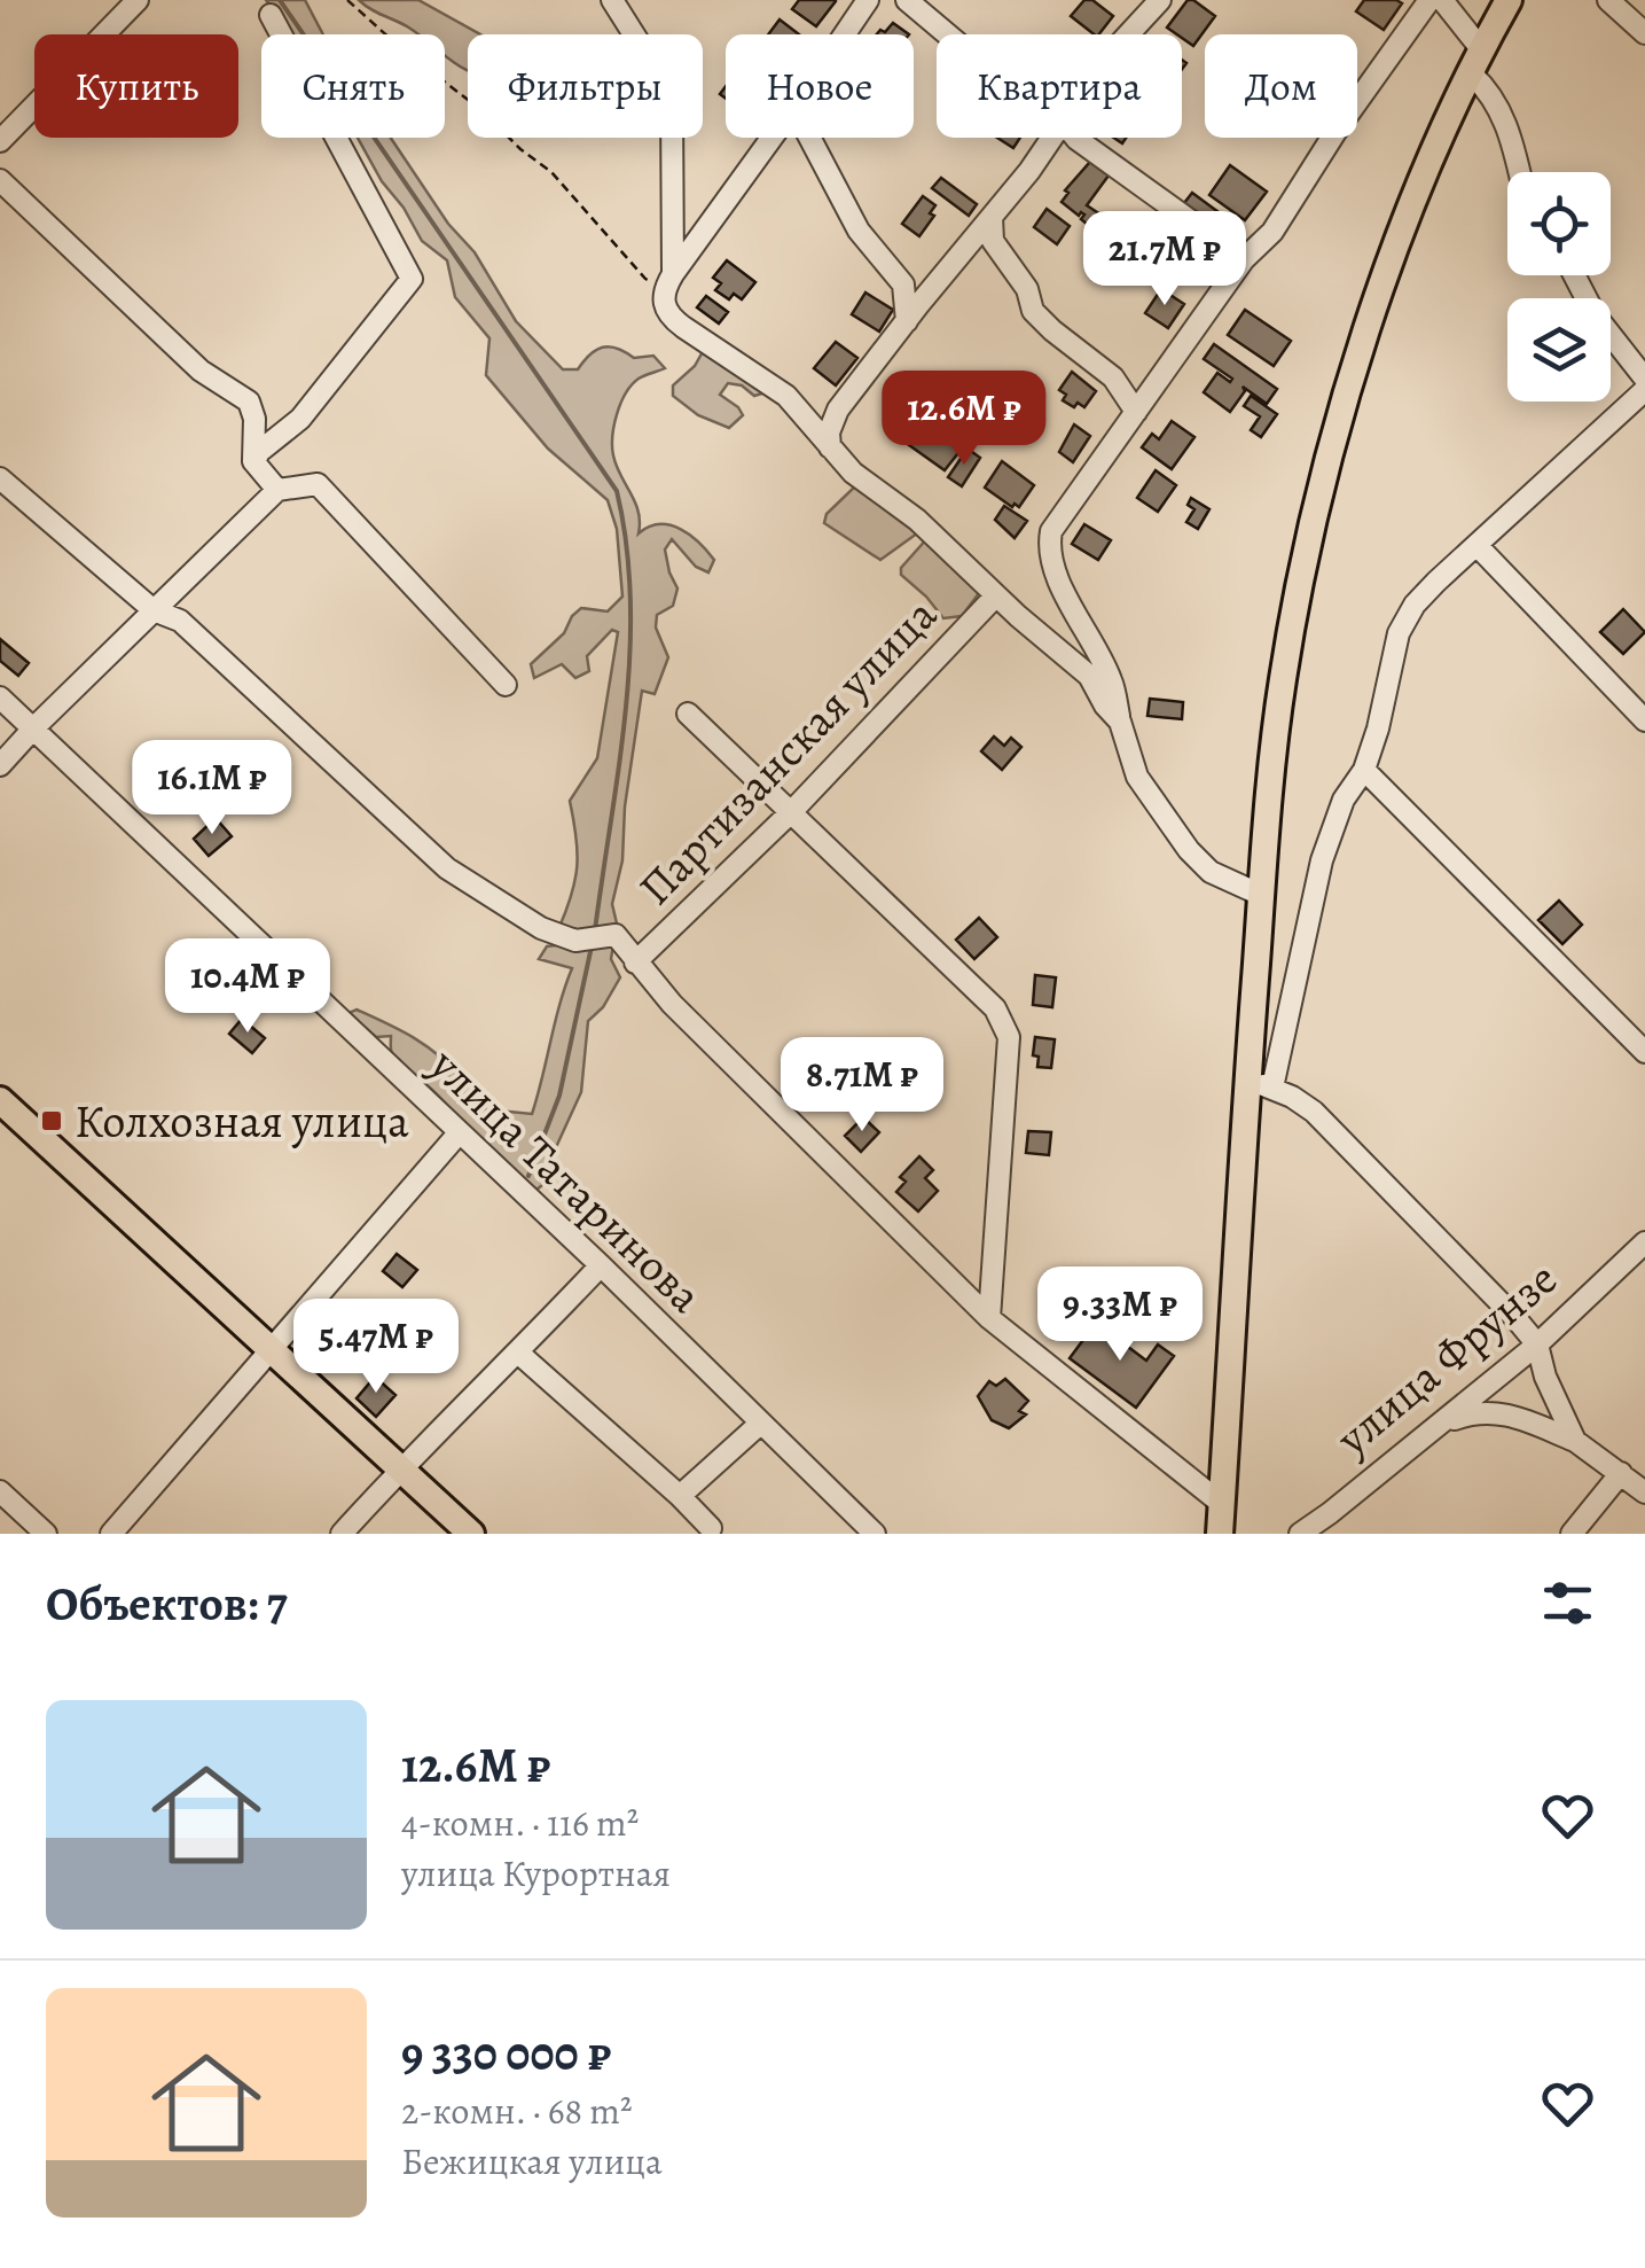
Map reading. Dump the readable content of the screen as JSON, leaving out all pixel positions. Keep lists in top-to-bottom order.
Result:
{
  "streets": {
    "street": ["Партизанская улица", "улица Татаринова", "улица Фрунзе"]
  },
  "places": {
    "transit": ["Колхозная улица"]
  },
  "page": {
    "chip": [
      "Купить",
      "Снять",
      "Фильтры",
      "Новое",
      "Квартира",
      "Дом"
    ],
    "price": [
      "21.7M ₽",
      "12.6M ₽",
      "16.1M ₽",
      "10.4M ₽",
      "8.71M ₽",
      "9.33M ₽",
      "5.47M ₽"
    ],
    "heading": "Объектов: 7",
    "list": [
      {
        "name": "12.6M ₽",
        "note": "4-комн. · 116 m² · улица Курортная"
      },
      {
        "name": "9 330 000 ₽",
        "note": "2-комн. · 68 m² · Бежицкая улица"
      }
    ]
  }
}
